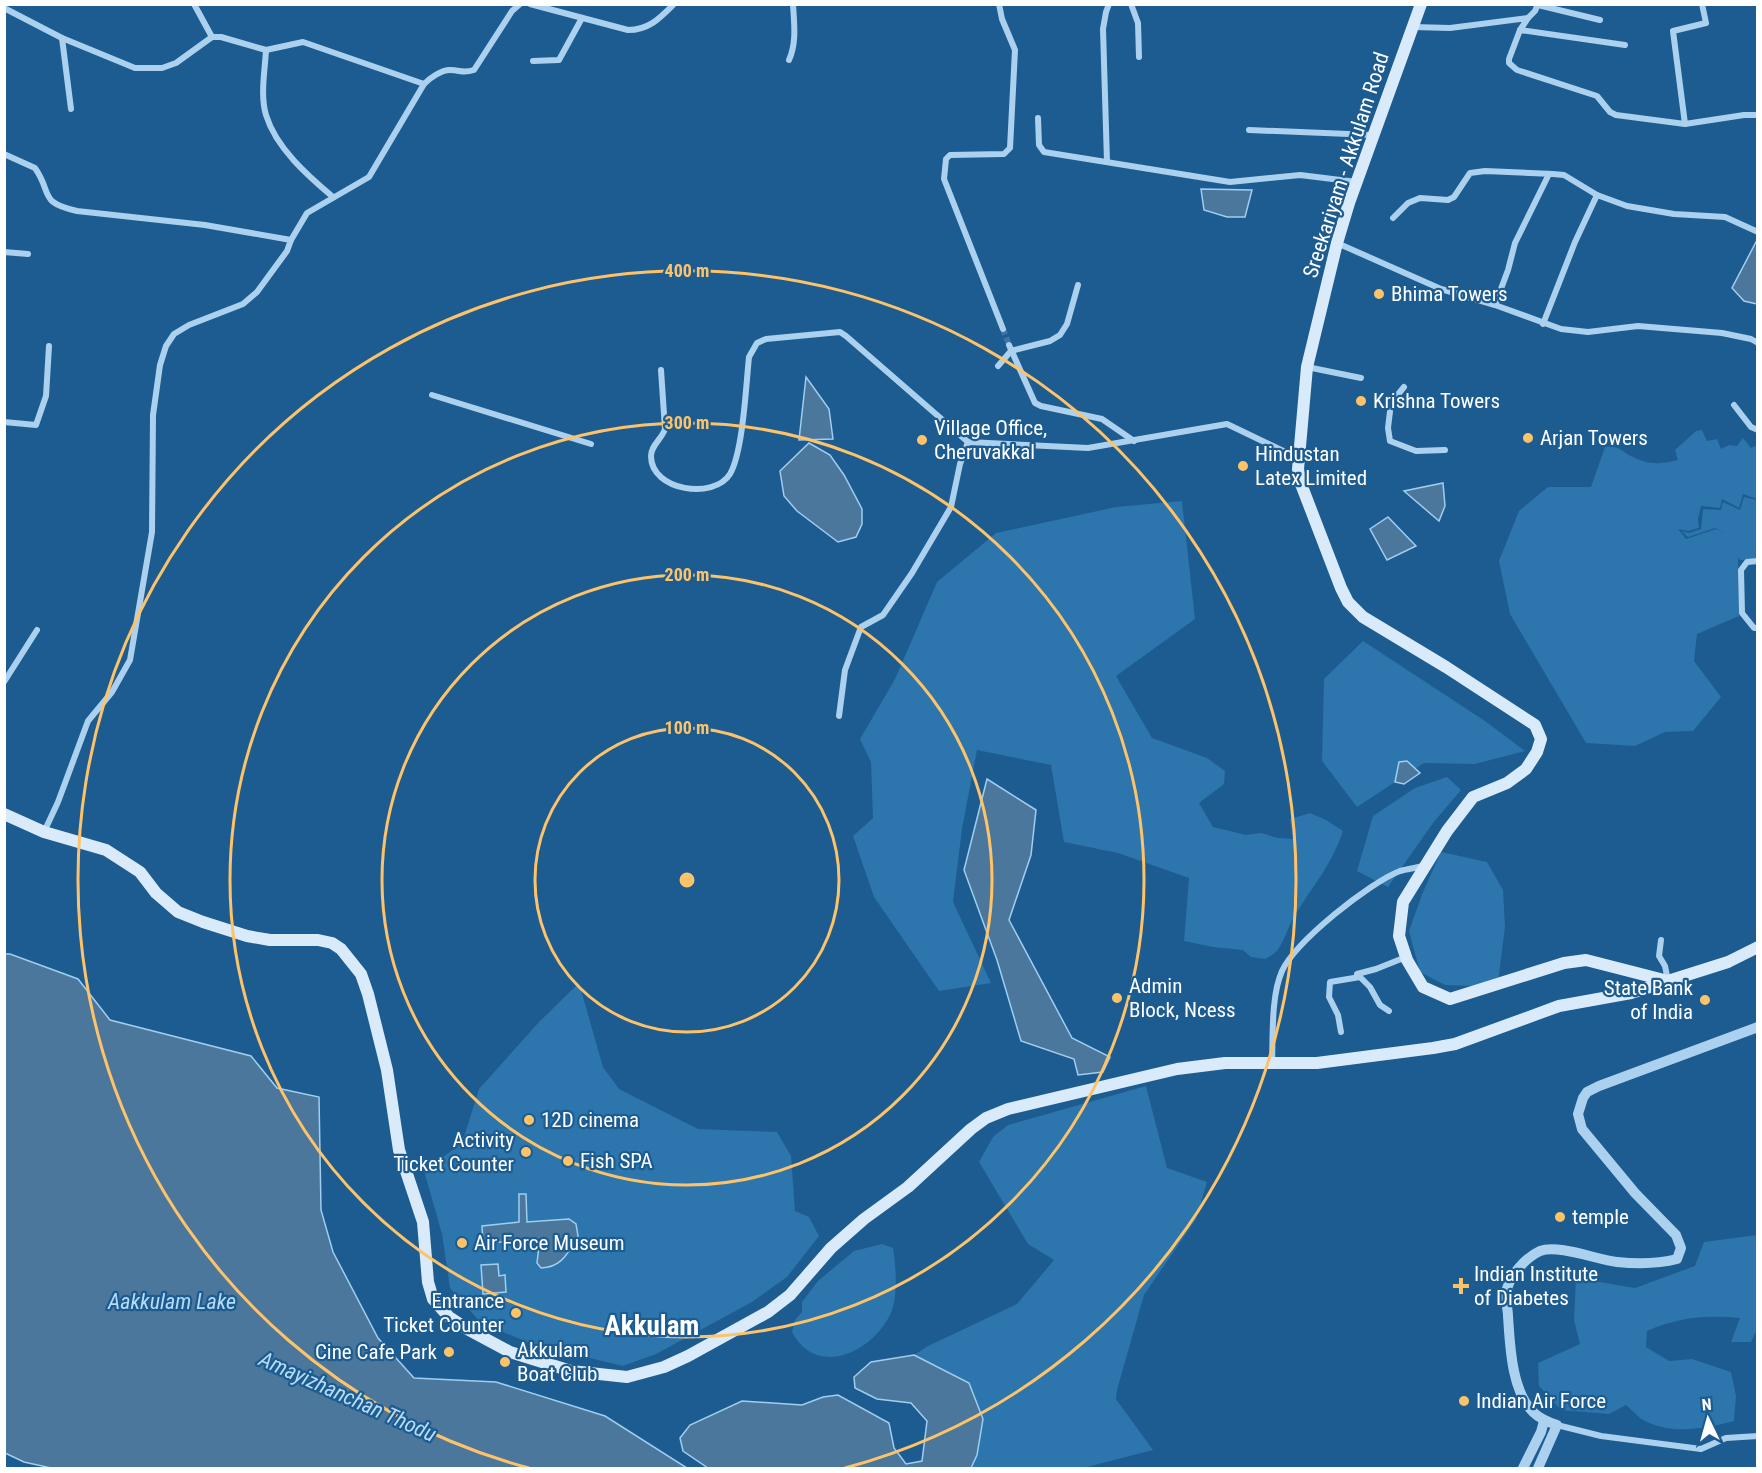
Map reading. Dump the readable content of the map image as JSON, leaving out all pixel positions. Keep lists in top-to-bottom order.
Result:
{
  "streets": {
    "main road": ["Sreekariyam - Akkulam Road"]
  },
  "districts": ["Akkulam"],
  "water": ["Aakkulam Lake", "Amayizhanchan Thodu"],
  "places": {
    "other": [
      "Bhima Towers",
      "Krishna Towers",
      "Arjan Towers",
      "Village Office, Cheruvakkal",
      "Hindustan Latex Limited",
      "Admin Block, Ncess",
      "State Bank of India",
      "12D cinema",
      "Activity Ticket Counter",
      "Fish SPA",
      "temple",
      "Air Force Museum",
      "Entrance Ticket Counter",
      "Cine Cafe Park",
      "Akkulam Boat Club",
      "Indian Air Force"
    ],
    "health": ["Indian Institute of Diabetes"]
  },
  "north": "top",
  "rings": [
    "400 m",
    "300 m",
    "200 m",
    "100 m"
  ]
}
